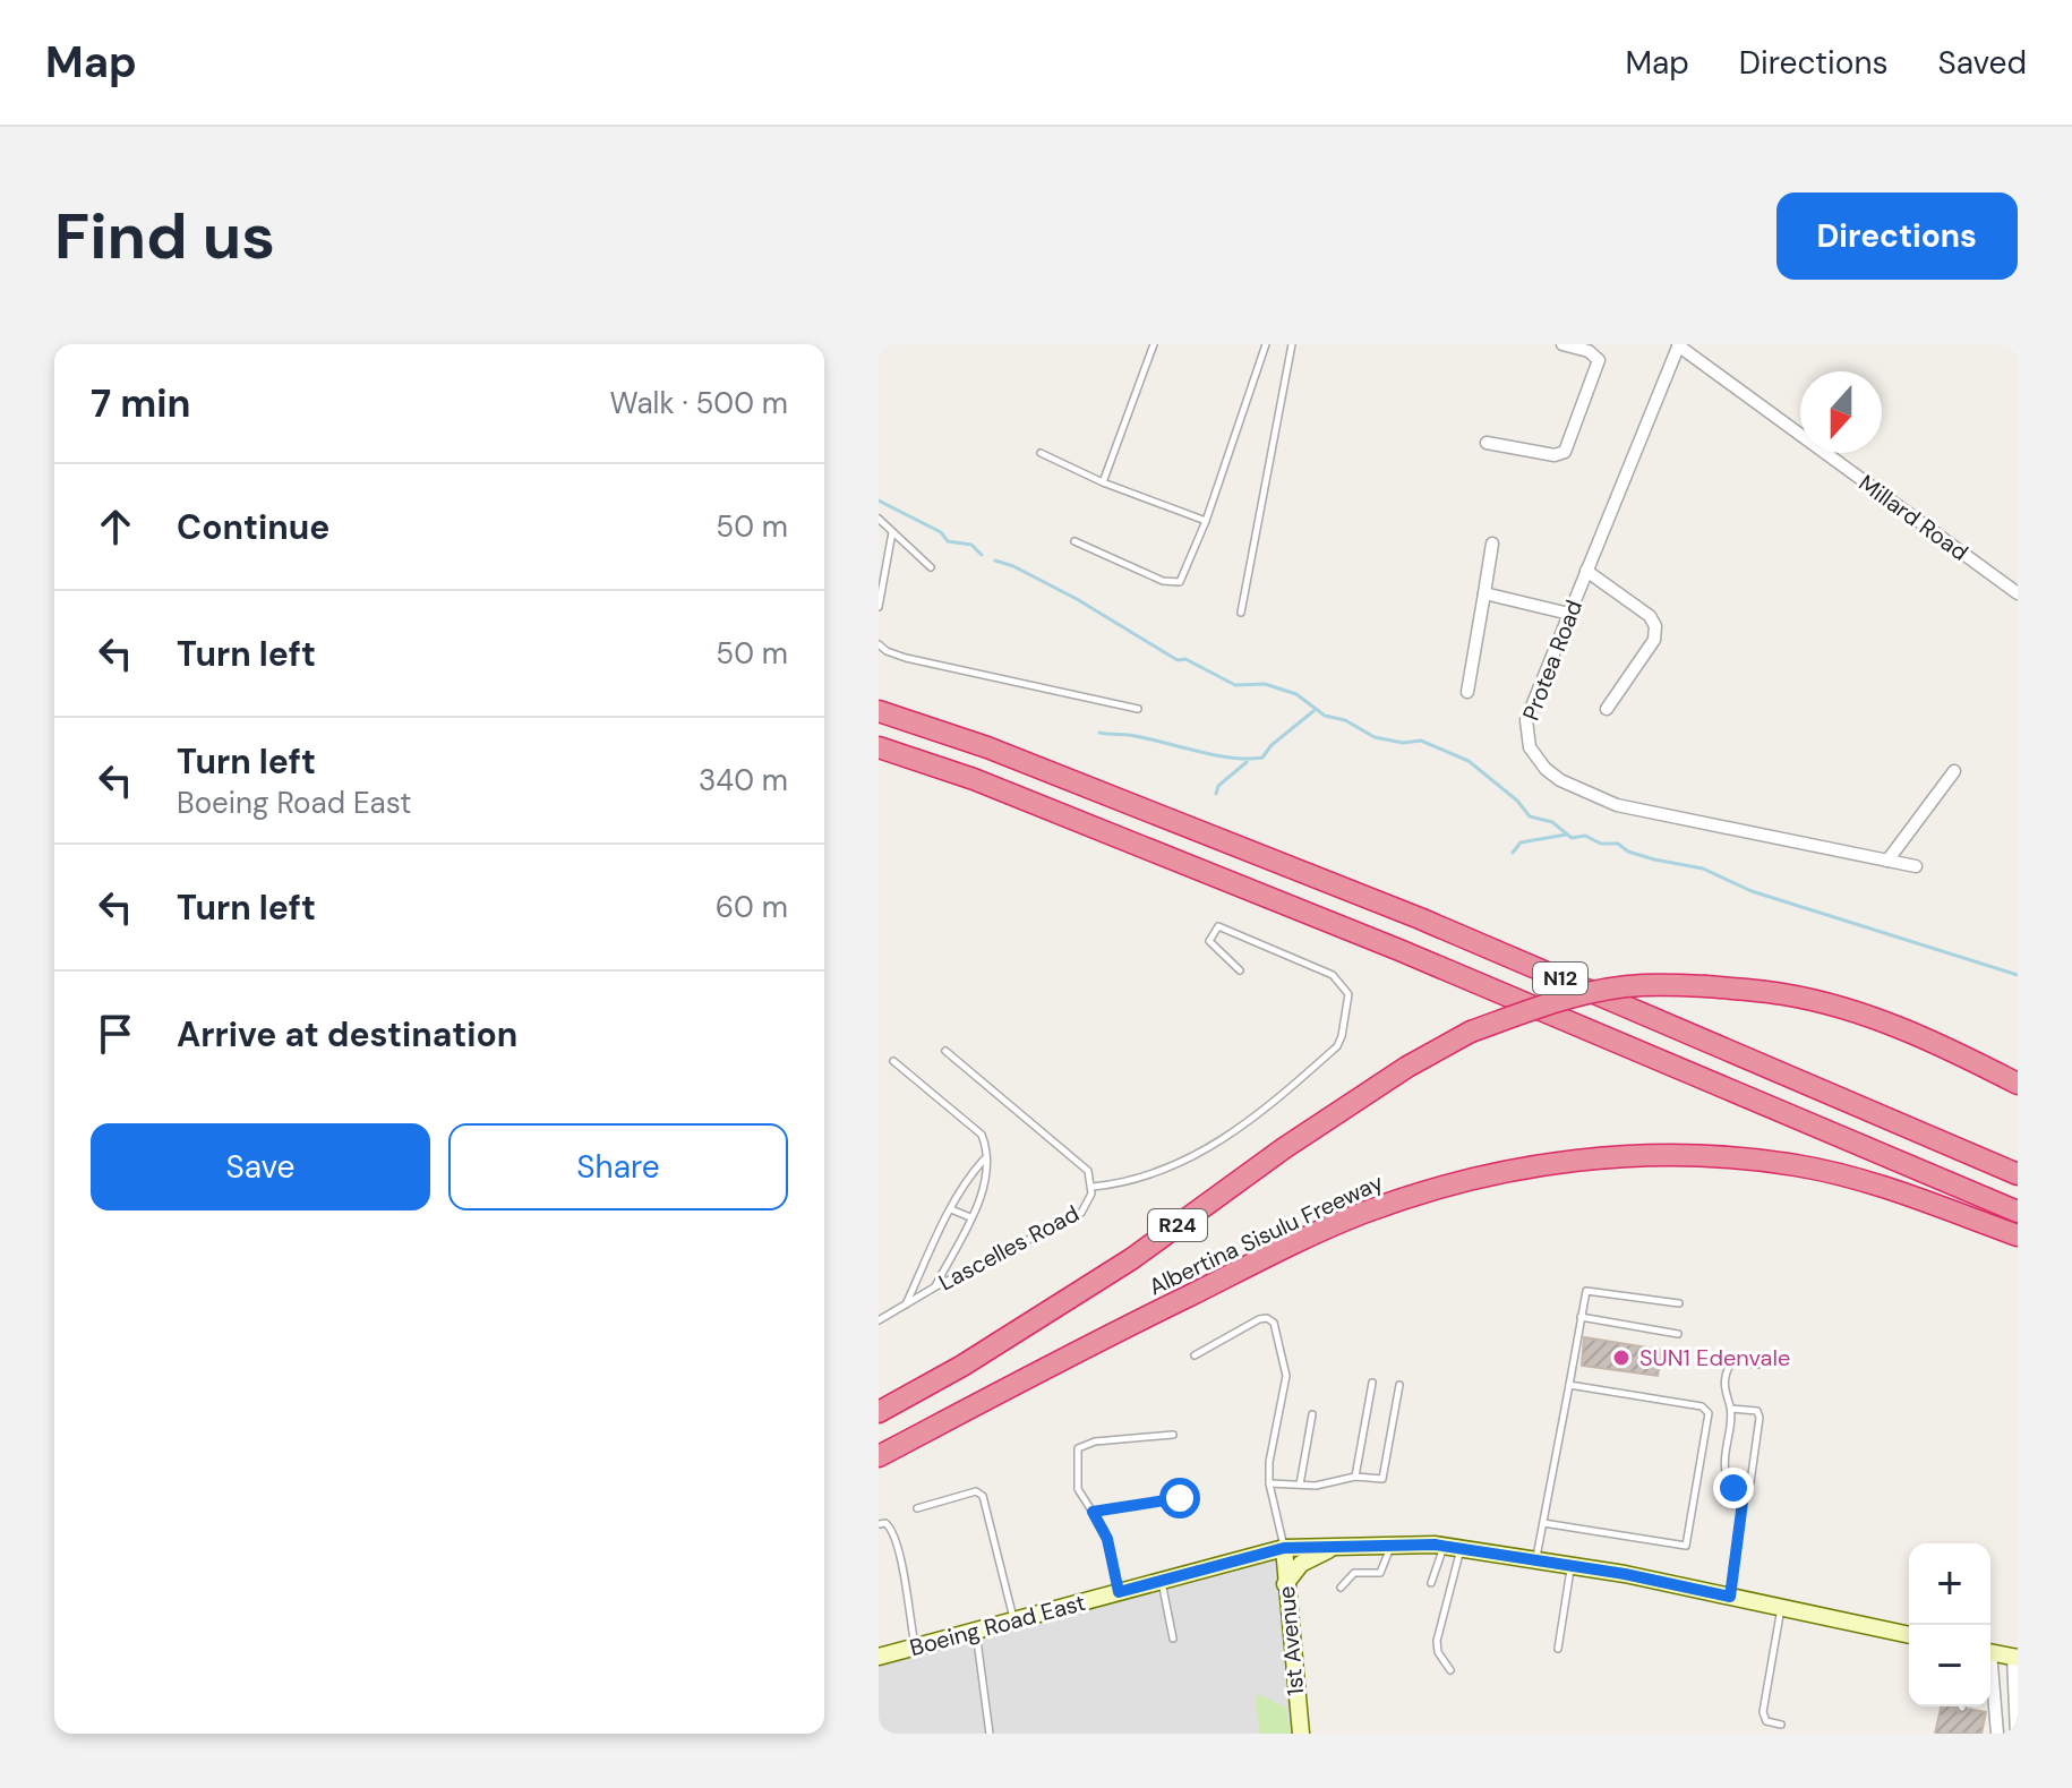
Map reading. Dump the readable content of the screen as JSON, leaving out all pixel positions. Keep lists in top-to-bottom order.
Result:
{
  "streets": {
    "highway": ["N12", "R24", "Albertina Sisulu Freeway"],
    "main road": ["Boeing Road East", "1st Avenue"],
    "street": ["Millard Road", "Protea Road"],
    "lane": ["Lascelles Road"]
  },
  "crossings": [
    ["Millard Road", "Protea Road"],
    ["Boeing Road East", "1st Avenue"]
  ],
  "places": ["SUN1 Edenvale"],
  "north": "bottom",
  "page": {
    "header": "Map",
    "nav": ["Map", "Directions", "Saved"],
    "buttons": [
      "Directions",
      ["Save", "Share"]
    ],
    "title": "Find us",
    "heading": ["7 min", "Walk · 500 m"],
    "list": [
      ["Continue", "50 m"],
      ["Turn left", "50 m"],
      ["Turn left", "Boeing Road East", "340 m"],
      ["Turn left", "60 m"],
      "Arrive at destination"
    ],
    "map_buttons": ["+", "−"]
  }
}
